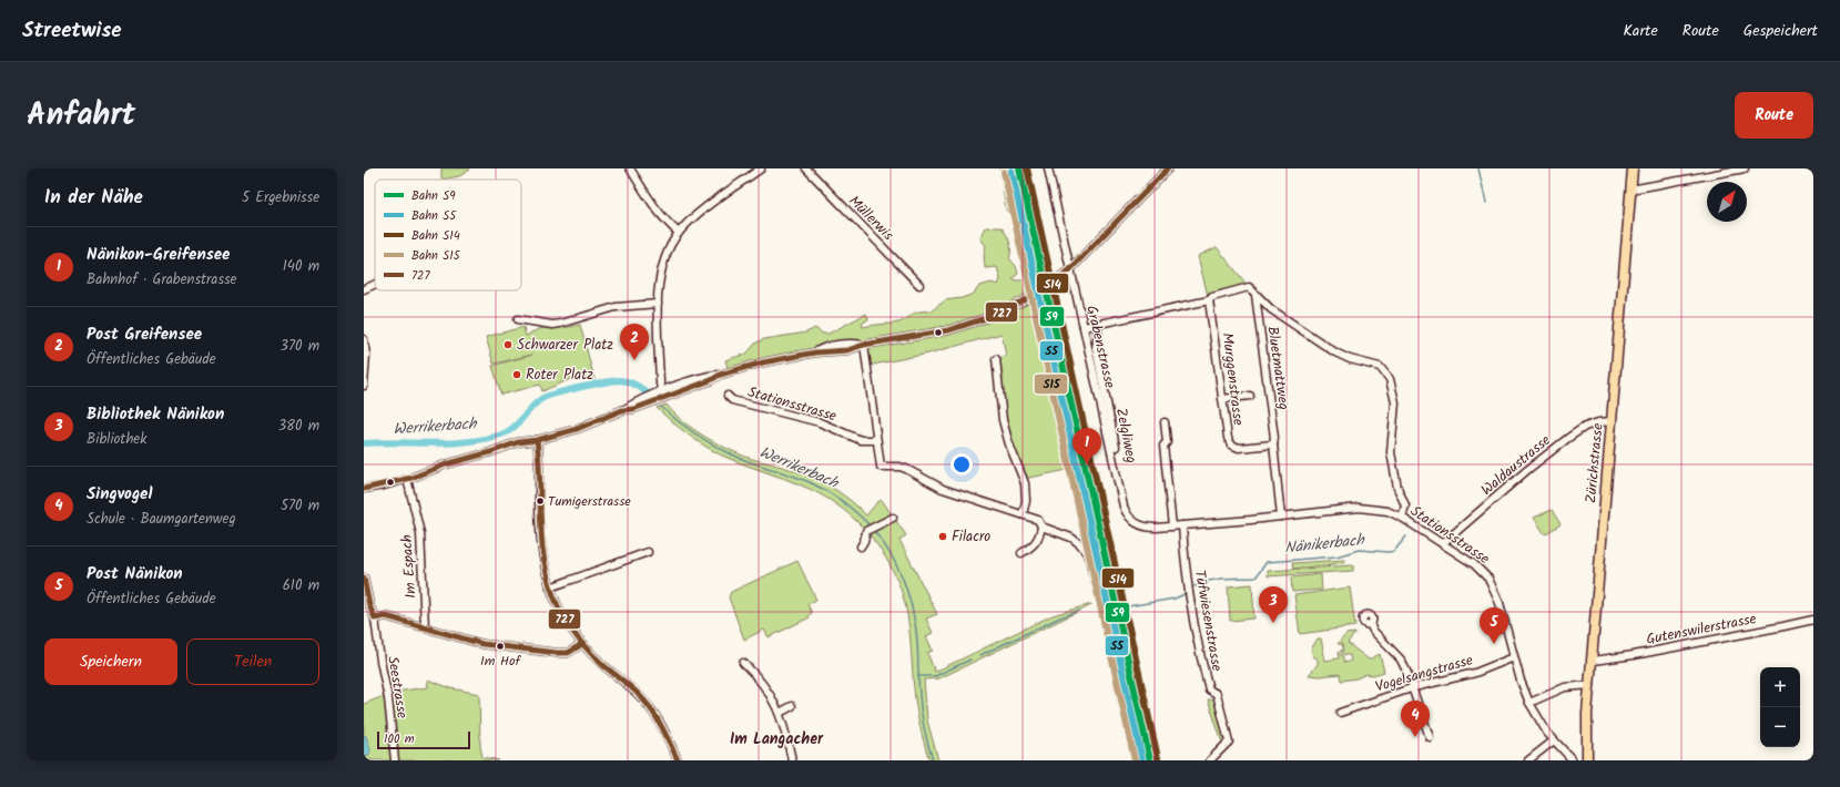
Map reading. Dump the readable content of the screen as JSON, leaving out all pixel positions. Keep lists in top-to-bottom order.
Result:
{
  "streets": {
    "main road": ["Zürichstrasse"],
    "street": [
      "Müllerwis",
      "Grabenstrasse",
      "Bluetmattweg",
      "Murggenstrasse",
      "Stationsstrasse",
      "Zelgliweg",
      "Waldaustrasse",
      "Im Espach",
      "Tüfwiesenstrasse",
      "Gutenswilerstrasse",
      "Vogelsangstrasse",
      "Seestrasse"
    ]
  },
  "crossings": [
    ["Grabenstrasse", "Stationsstrasse"],
    ["Grabenstrasse", "Zelgliweg"],
    ["Bluetmattweg", "Murggenstrasse"],
    ["Bluetmattweg", "Stationsstrasse"],
    ["Stationsstrasse", "Waldaustrasse"],
    ["Stationsstrasse", "Tüfwiesenstrasse"],
    ["Stationsstrasse", "Vogelsangstrasse"],
    ["Zürichstrasse", "Waldaustrasse"],
    ["Zürichstrasse", "Gutenswilerstrasse"]
  ],
  "districts": ["Im Langacher"],
  "water": ["Werrikerbach", "Nänikerbach"],
  "places": [
    "Schwarzer Platz",
    "Roter Platz",
    "Tumigerstrasse",
    "Filacro",
    "Im Hof"
  ],
  "lines": [
    "rail line S9",
    "rail line S14",
    "transit line 727",
    "rail line S5",
    "rail line S15"
  ],
  "legend": [
    "Bahn S9",
    "Bahn S5",
    "Bahn S14",
    "Bahn S15",
    "727"
  ],
  "scale_bar": "100 m",
  "north": "top right",
  "page": {
    "header": "Streetwise",
    "nav": ["Karte", "Route", "Gespeichert"],
    "title": "Anfahrt",
    "buttons": [
      "Route",
      ["Speichern", "Teilen"]
    ],
    "heading": ["In der Nähe", "5 Ergebnisse"],
    "list": [
      {
        "mark": "1",
        "name": "Nänikon-Greifensee",
        "note": "Bahnhof · Grabenstrasse",
        "value": "140 m"
      },
      {
        "mark": "2",
        "name": "Post Greifensee",
        "note": "Öffentliches Gebäude",
        "value": "370 m"
      },
      {
        "mark": "3",
        "name": "Bibliothek Nänikon",
        "note": "Bibliothek",
        "value": "380 m"
      },
      {
        "mark": "4",
        "name": "Singvogel",
        "note": "Schule · Baumgartenweg",
        "value": "570 m"
      },
      {
        "mark": "5",
        "name": "Post Nänikon",
        "note": "Öffentliches Gebäude",
        "value": "610 m"
      }
    ],
    "pins": [
      "2",
      "1",
      "3",
      "5",
      "4"
    ],
    "map_buttons": ["+", "−"],
    "scale": "100 m"
  }
}
